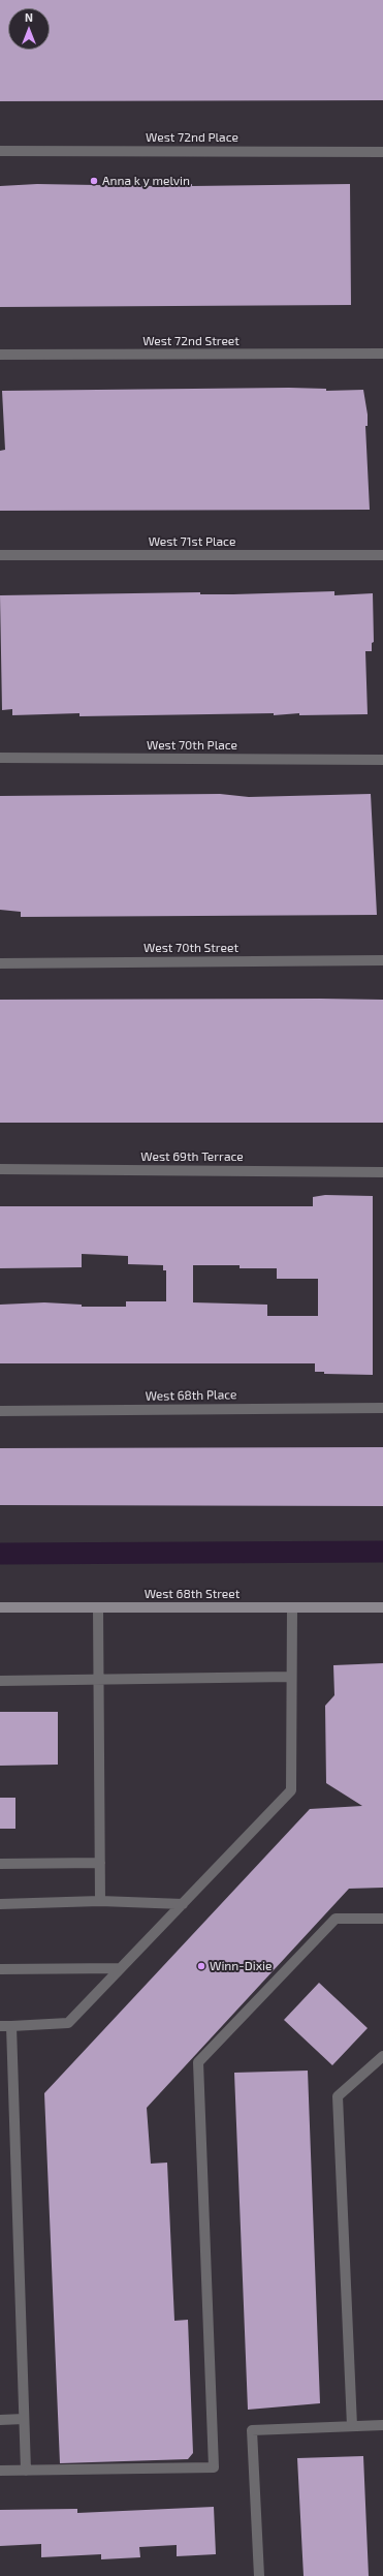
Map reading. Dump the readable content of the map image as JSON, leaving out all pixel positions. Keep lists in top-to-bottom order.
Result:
{
  "streets": {
    "main road": ["West 68th Street"],
    "street": [
      "West 72nd Place",
      "West 72nd Street",
      "West 71st Place",
      "West 70th Place",
      "West 70th Street",
      "West 69th Terrace",
      "West 68th Place"
    ]
  },
  "places": ["Anna k y melvin", "Winn-Dixie"],
  "north": "top"
}
